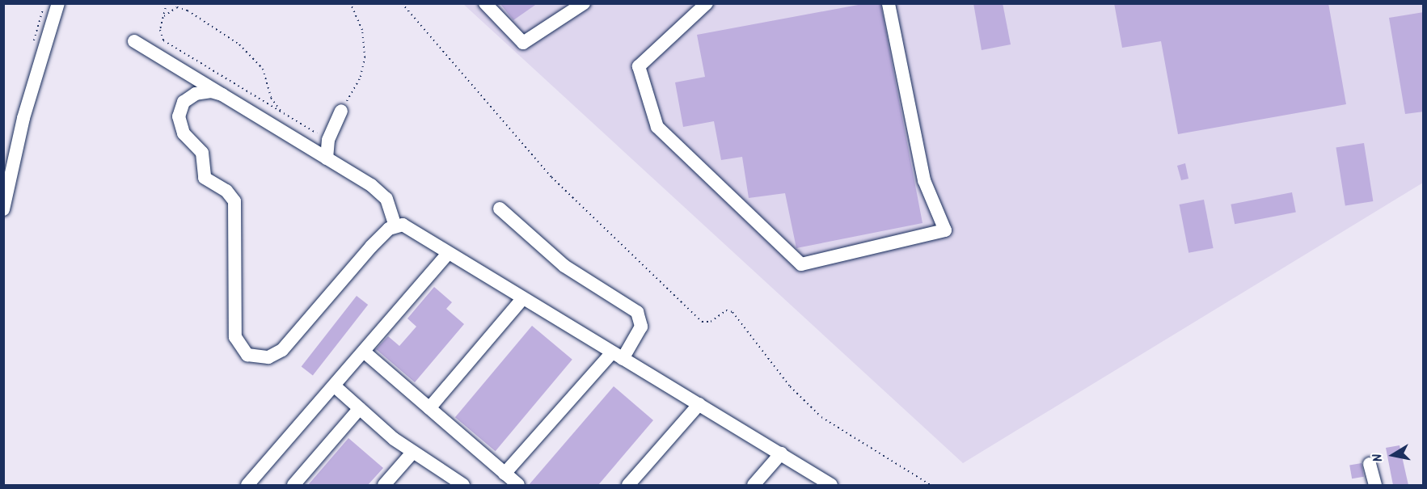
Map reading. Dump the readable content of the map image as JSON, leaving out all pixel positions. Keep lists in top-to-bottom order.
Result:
{
  "north": "left"
}
